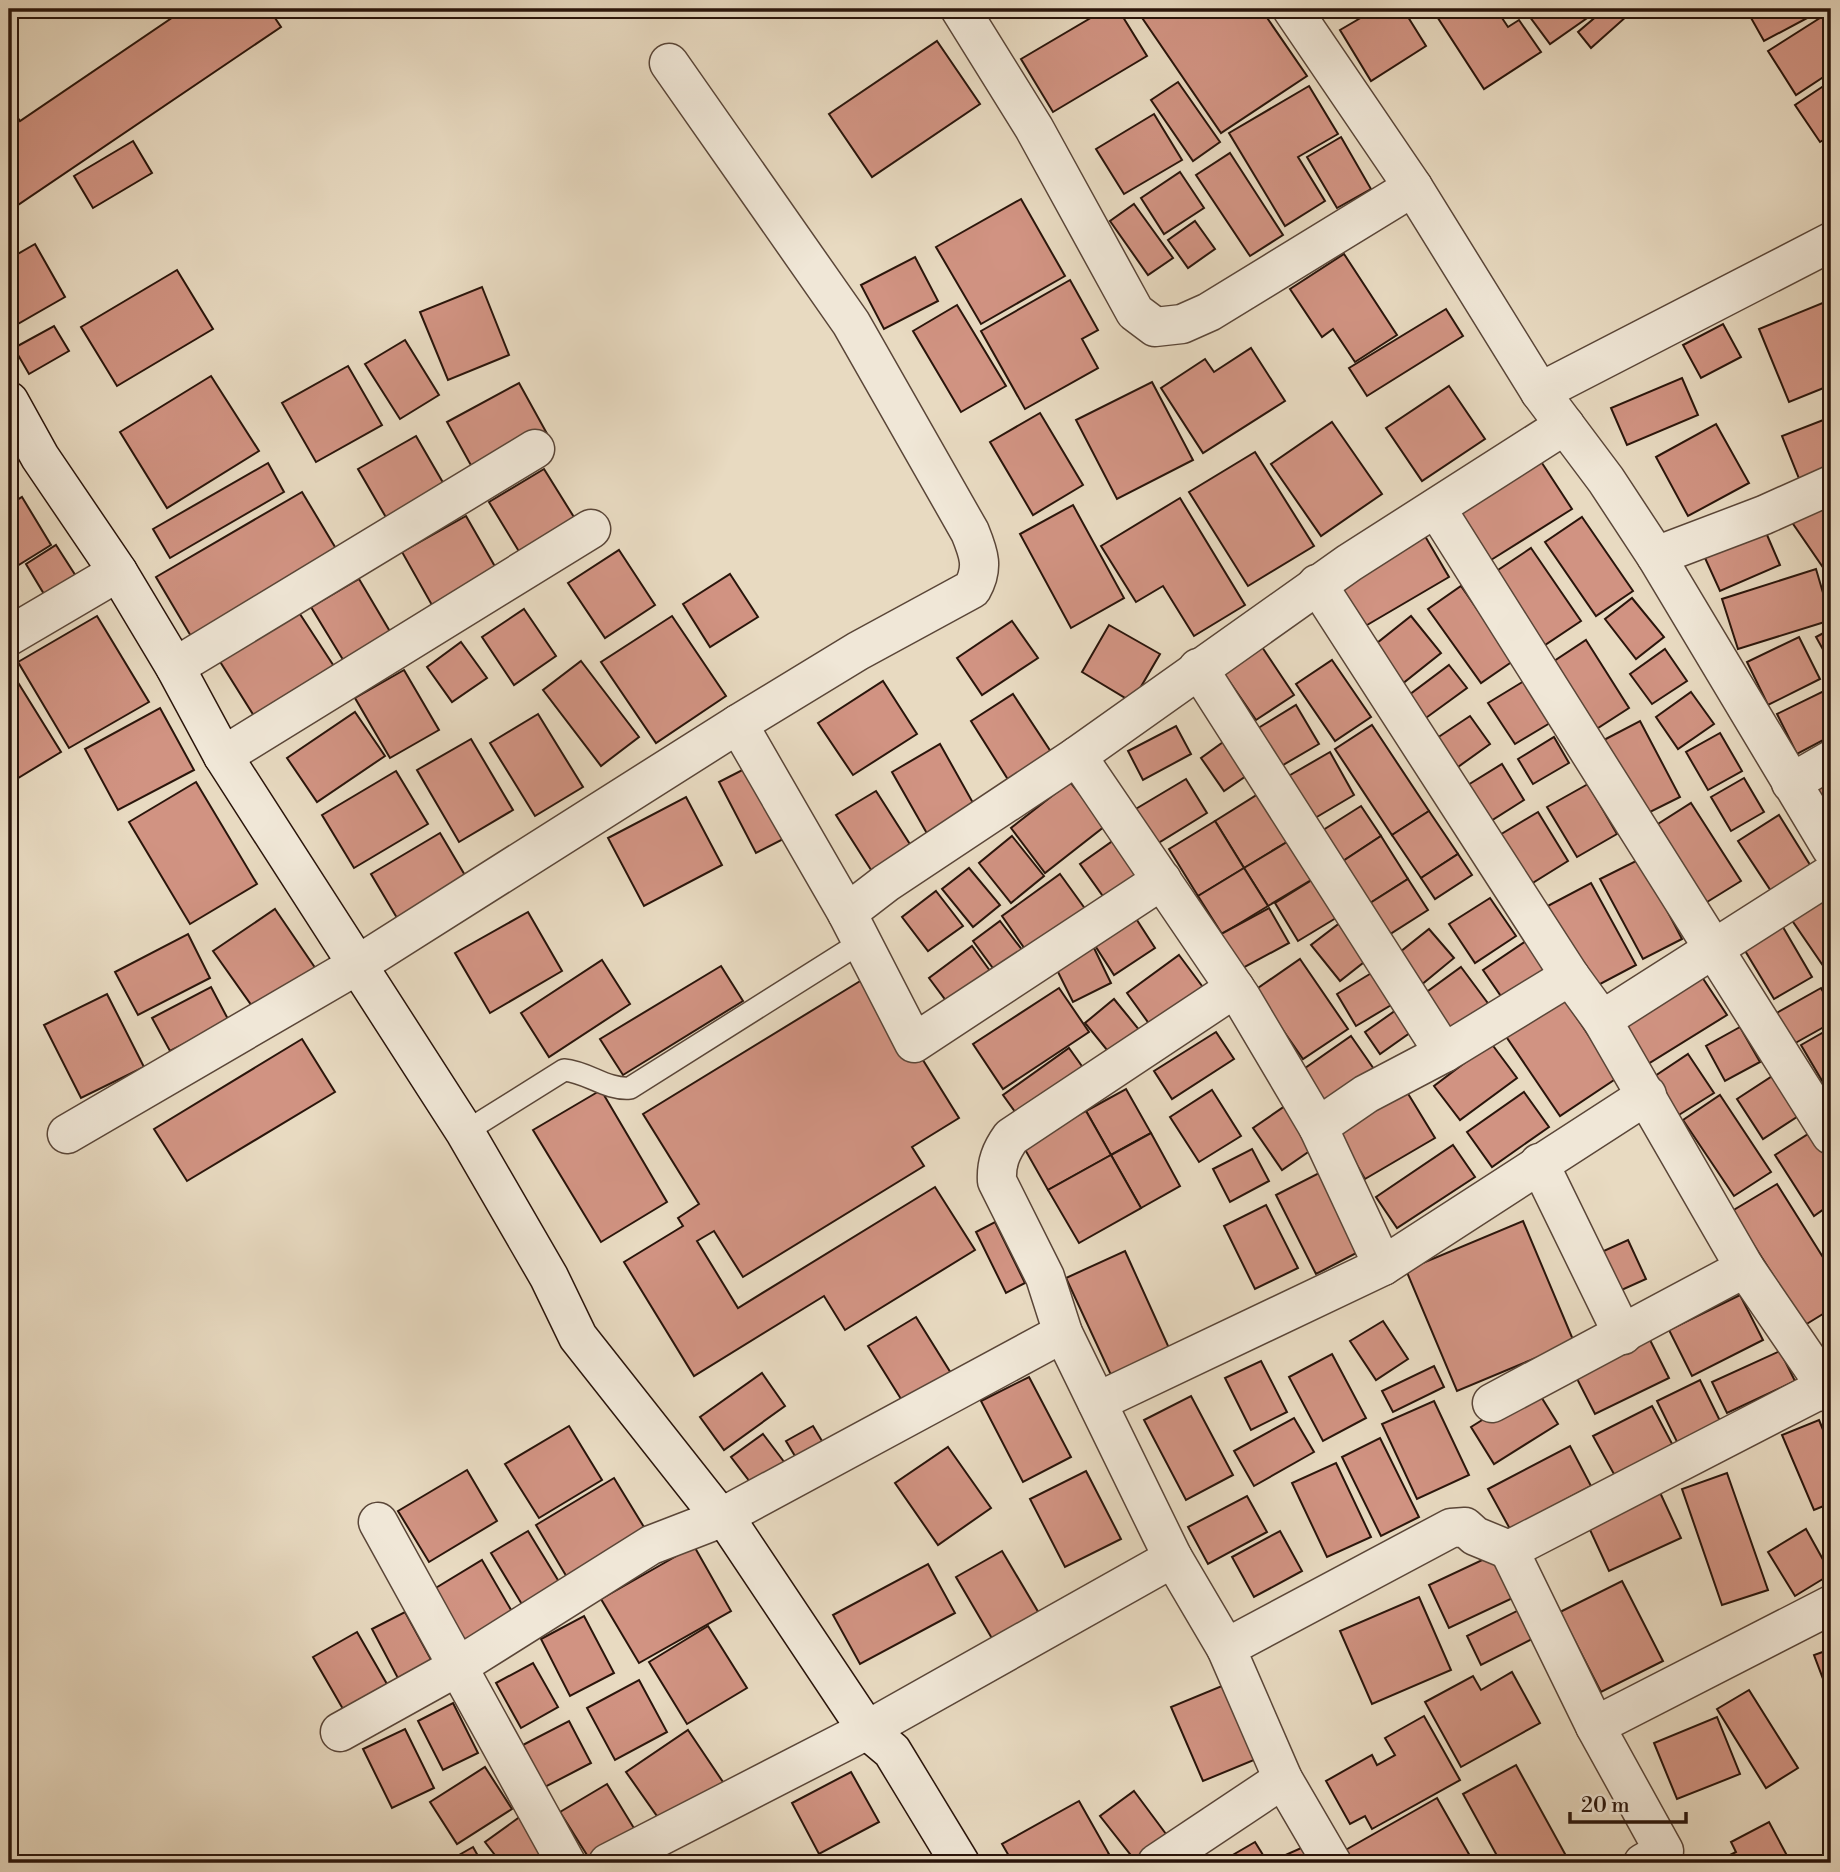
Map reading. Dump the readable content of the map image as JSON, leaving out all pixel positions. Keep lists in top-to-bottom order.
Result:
{
  "scale_bar": "20 m"
}
